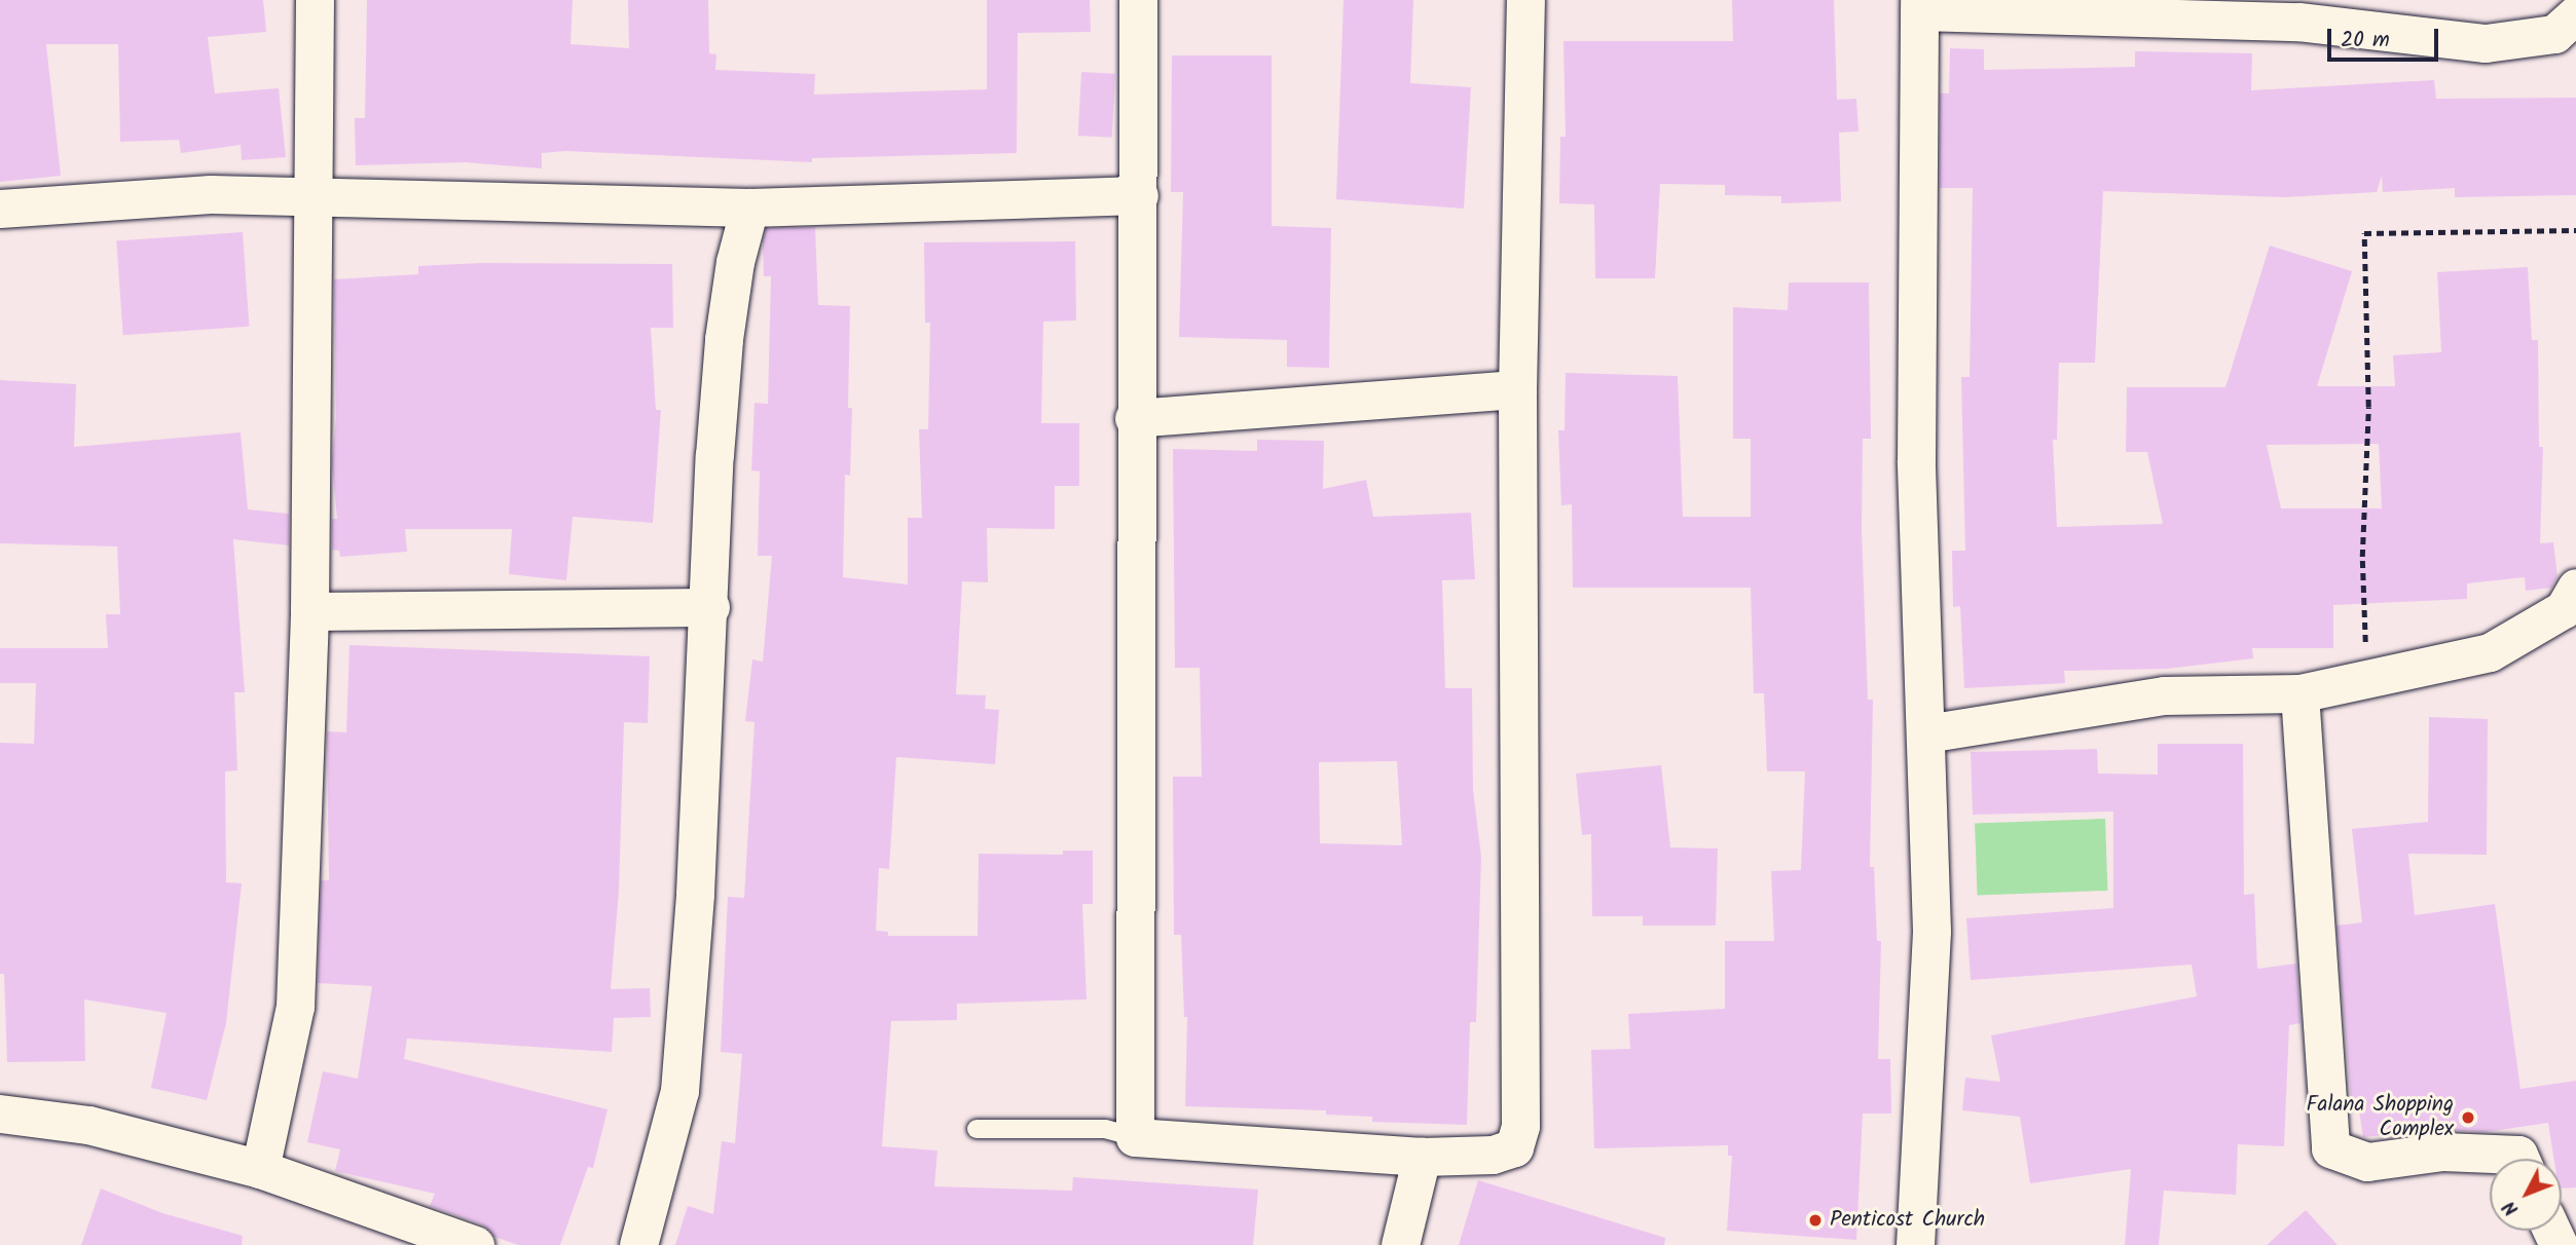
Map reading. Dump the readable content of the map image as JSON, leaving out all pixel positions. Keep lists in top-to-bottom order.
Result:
{
  "places": ["Falana Shopping Complex", "Penticost Church"],
  "scale_bar": "20 m",
  "north": "bottom left"
}
